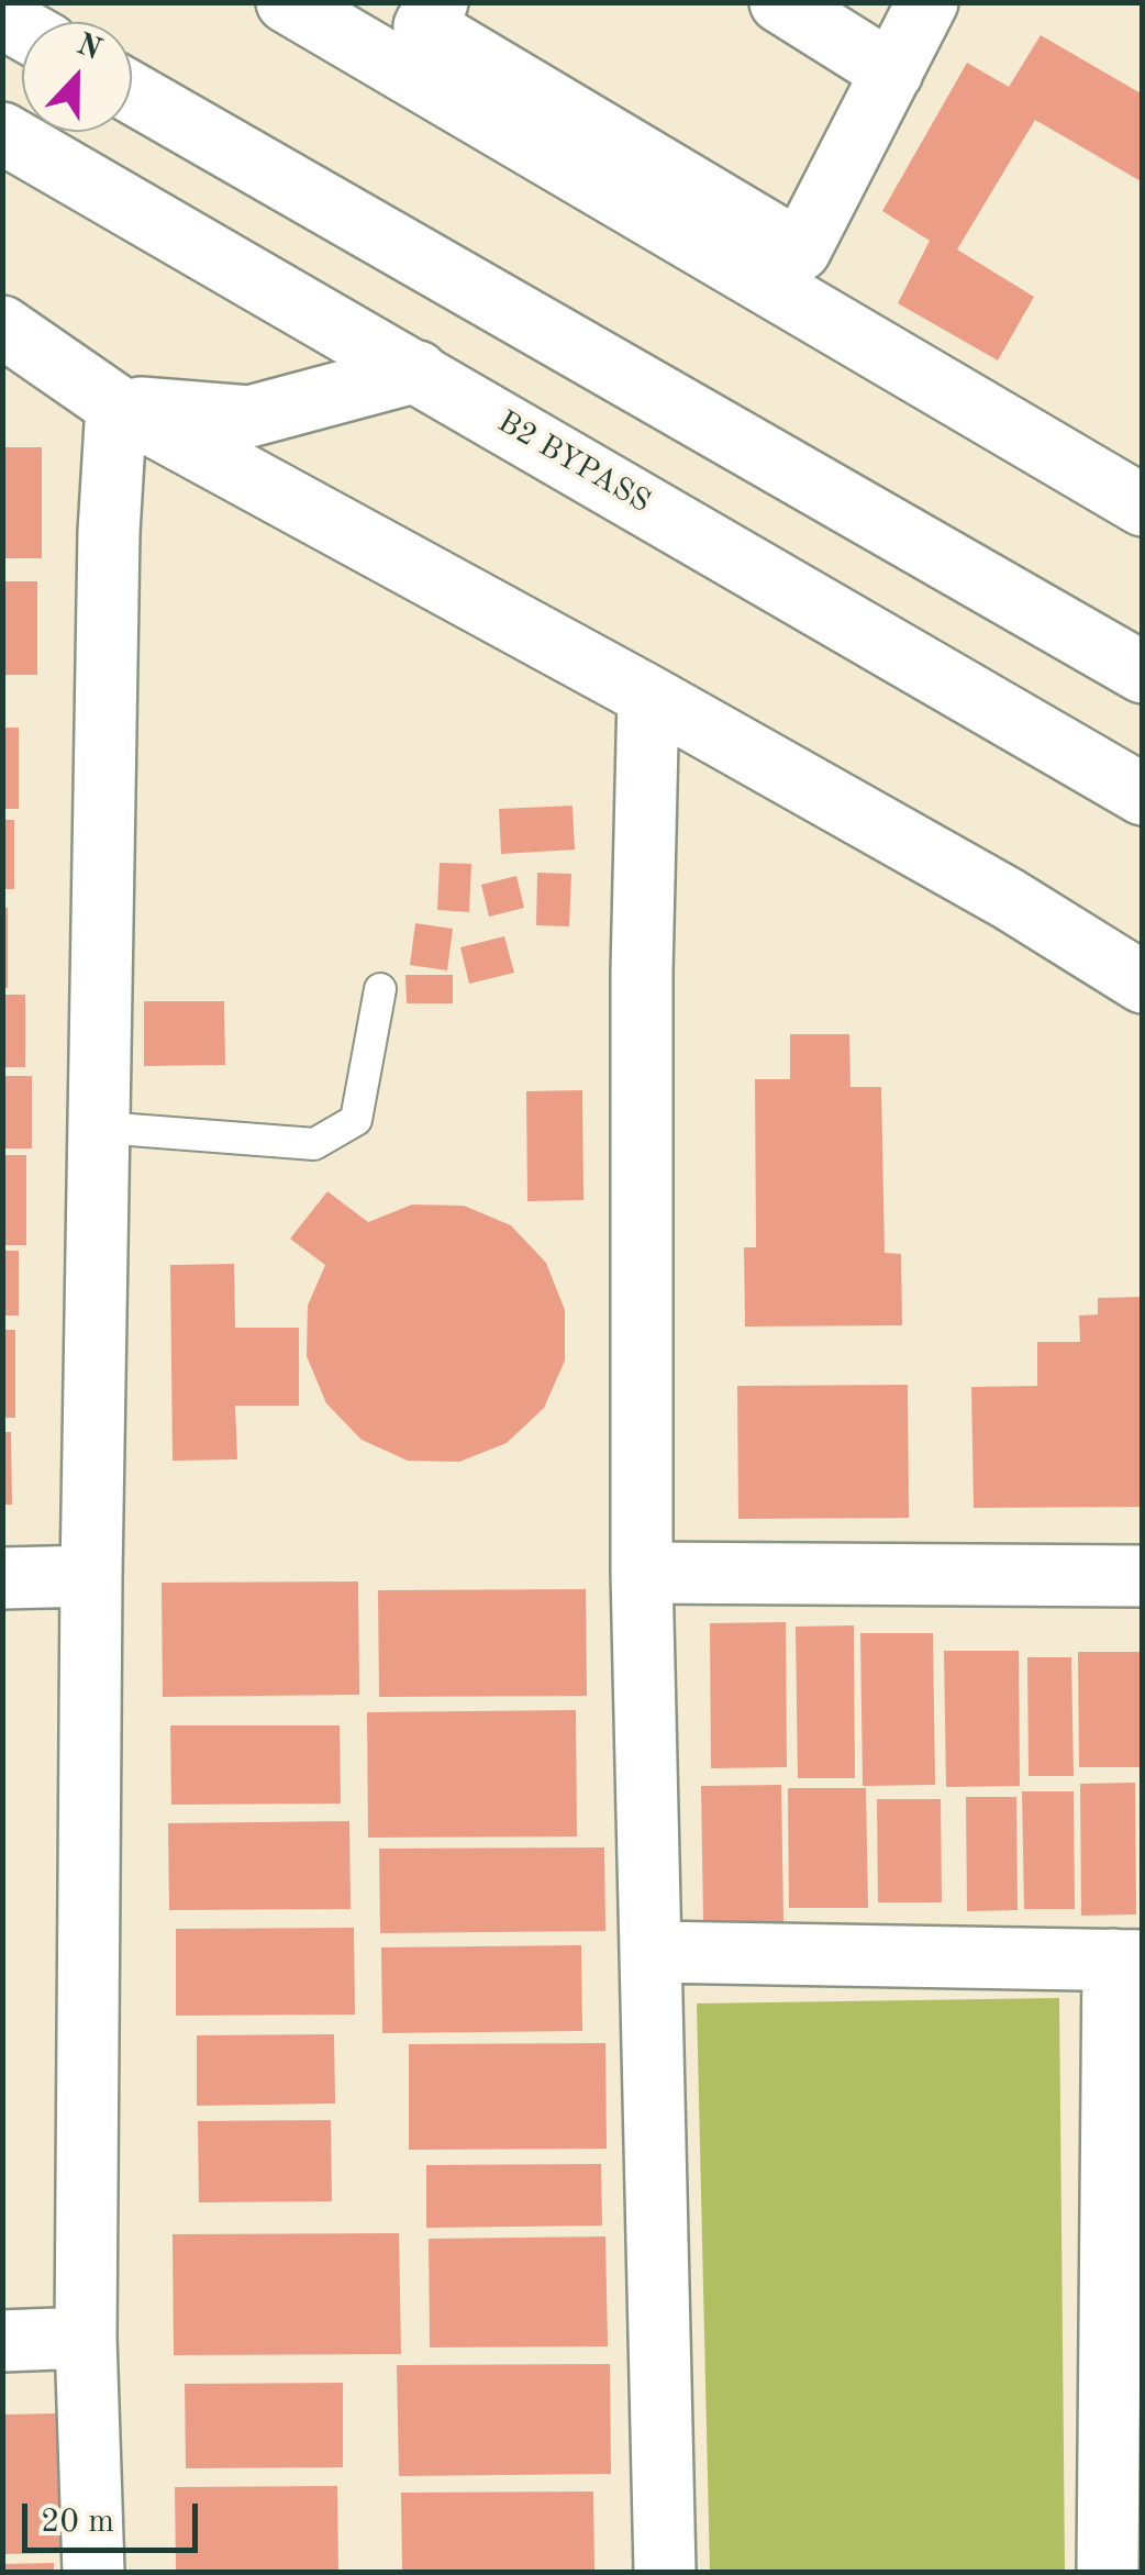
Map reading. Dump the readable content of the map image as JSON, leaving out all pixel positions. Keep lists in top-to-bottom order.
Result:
{
  "streets": {
    "street": ["B2 BYPASS"]
  },
  "scale_bar": "20 m",
  "north": "top"
}
